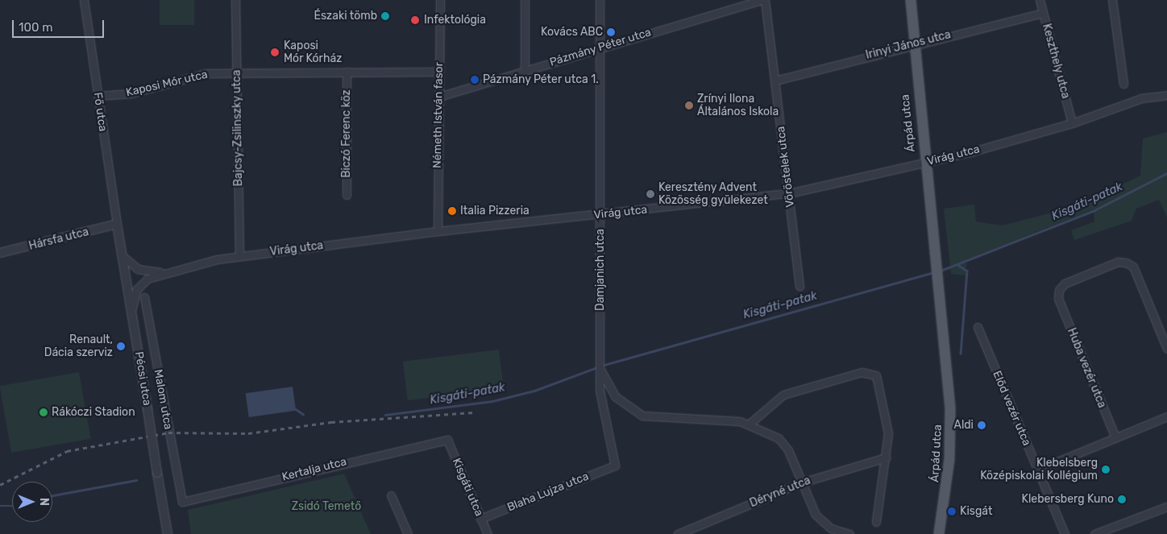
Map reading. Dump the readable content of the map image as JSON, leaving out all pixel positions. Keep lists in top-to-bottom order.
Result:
{
  "streets": {
    "main road": ["Árpád utca"],
    "street": [
      "Irinyi János utca",
      "Pázmány Péter utca",
      "Keszthely utca",
      "Kaposi Mór utca",
      "Fő utca",
      "Németh István fasor",
      "Bajcsy-Zsilinszky utca",
      "Biczó Ferenc köz",
      "Virág utca",
      "Vöröstelek utca",
      "Hársfa utca",
      "Damjanich utca",
      "Huba vezér utca",
      "Pécsi utca",
      "Malom utca",
      "Előd vezér utca",
      "Kertalja utca",
      "Kisgáti utca",
      "Blaha Lujza utca",
      "Déryné utca"
    ]
  },
  "crossings": [
    ["Irinyi János utca", "Keszthely utca"],
    ["Irinyi János utca", "Árpád utca"],
    ["Irinyi János utca", "Vöröstelek utca"],
    ["Pázmány Péter utca", "Németh István fasor"],
    ["Pázmány Péter utca", "Vöröstelek utca"],
    ["Pázmány Péter utca", "Damjanich utca"],
    ["Keszthely utca", "Virág utca"],
    ["Kaposi Mór utca", "Fő utca"],
    ["Kaposi Mór utca", "Németh István fasor"],
    ["Kaposi Mór utca", "Bajcsy-Zsilinszky utca"],
    ["Kaposi Mór utca", "Biczó Ferenc köz"],
    ["Fő utca", "Hársfa utca"],
    ["Fő utca", "Pécsi utca"],
    ["Németh István fasor", "Virág utca"],
    ["Árpád utca", "Virág utca"],
    ["Bajcsy-Zsilinszky utca", "Virág utca"],
    ["Virág utca", "Vöröstelek utca"],
    ["Virág utca", "Damjanich utca"],
    ["Virág utca", "Pécsi utca"],
    ["Hársfa utca", "Pécsi utca"],
    ["Damjanich utca", "Blaha Lujza utca"],
    ["Malom utca", "Kertalja utca"],
    ["Kertalja utca", "Kisgáti utca"],
    ["Kisgáti utca", "Blaha Lujza utca"]
  ],
  "water": ["Kisgáti-patak"],
  "parks": ["Zsidó Temető"],
  "places": [
    "Északi tömb",
    "Infektológia",
    "Kovács ABC",
    "Kaposi Mór Kórház",
    "Pázmány Péter utca 1.",
    "Zrínyi Ilona Általános Iskola",
    "Keresztény Advent Közösség gyülekezet",
    "Italia Pizzeria",
    "Renault, Dácia szerviz",
    "Rákóczi Stadion",
    "Aldi",
    "Klebelsberg Középiskolai Kollégium",
    "Klebersberg Kuno",
    "Kisgát"
  ],
  "scale_bar": "100 m",
  "north": "right"
}
